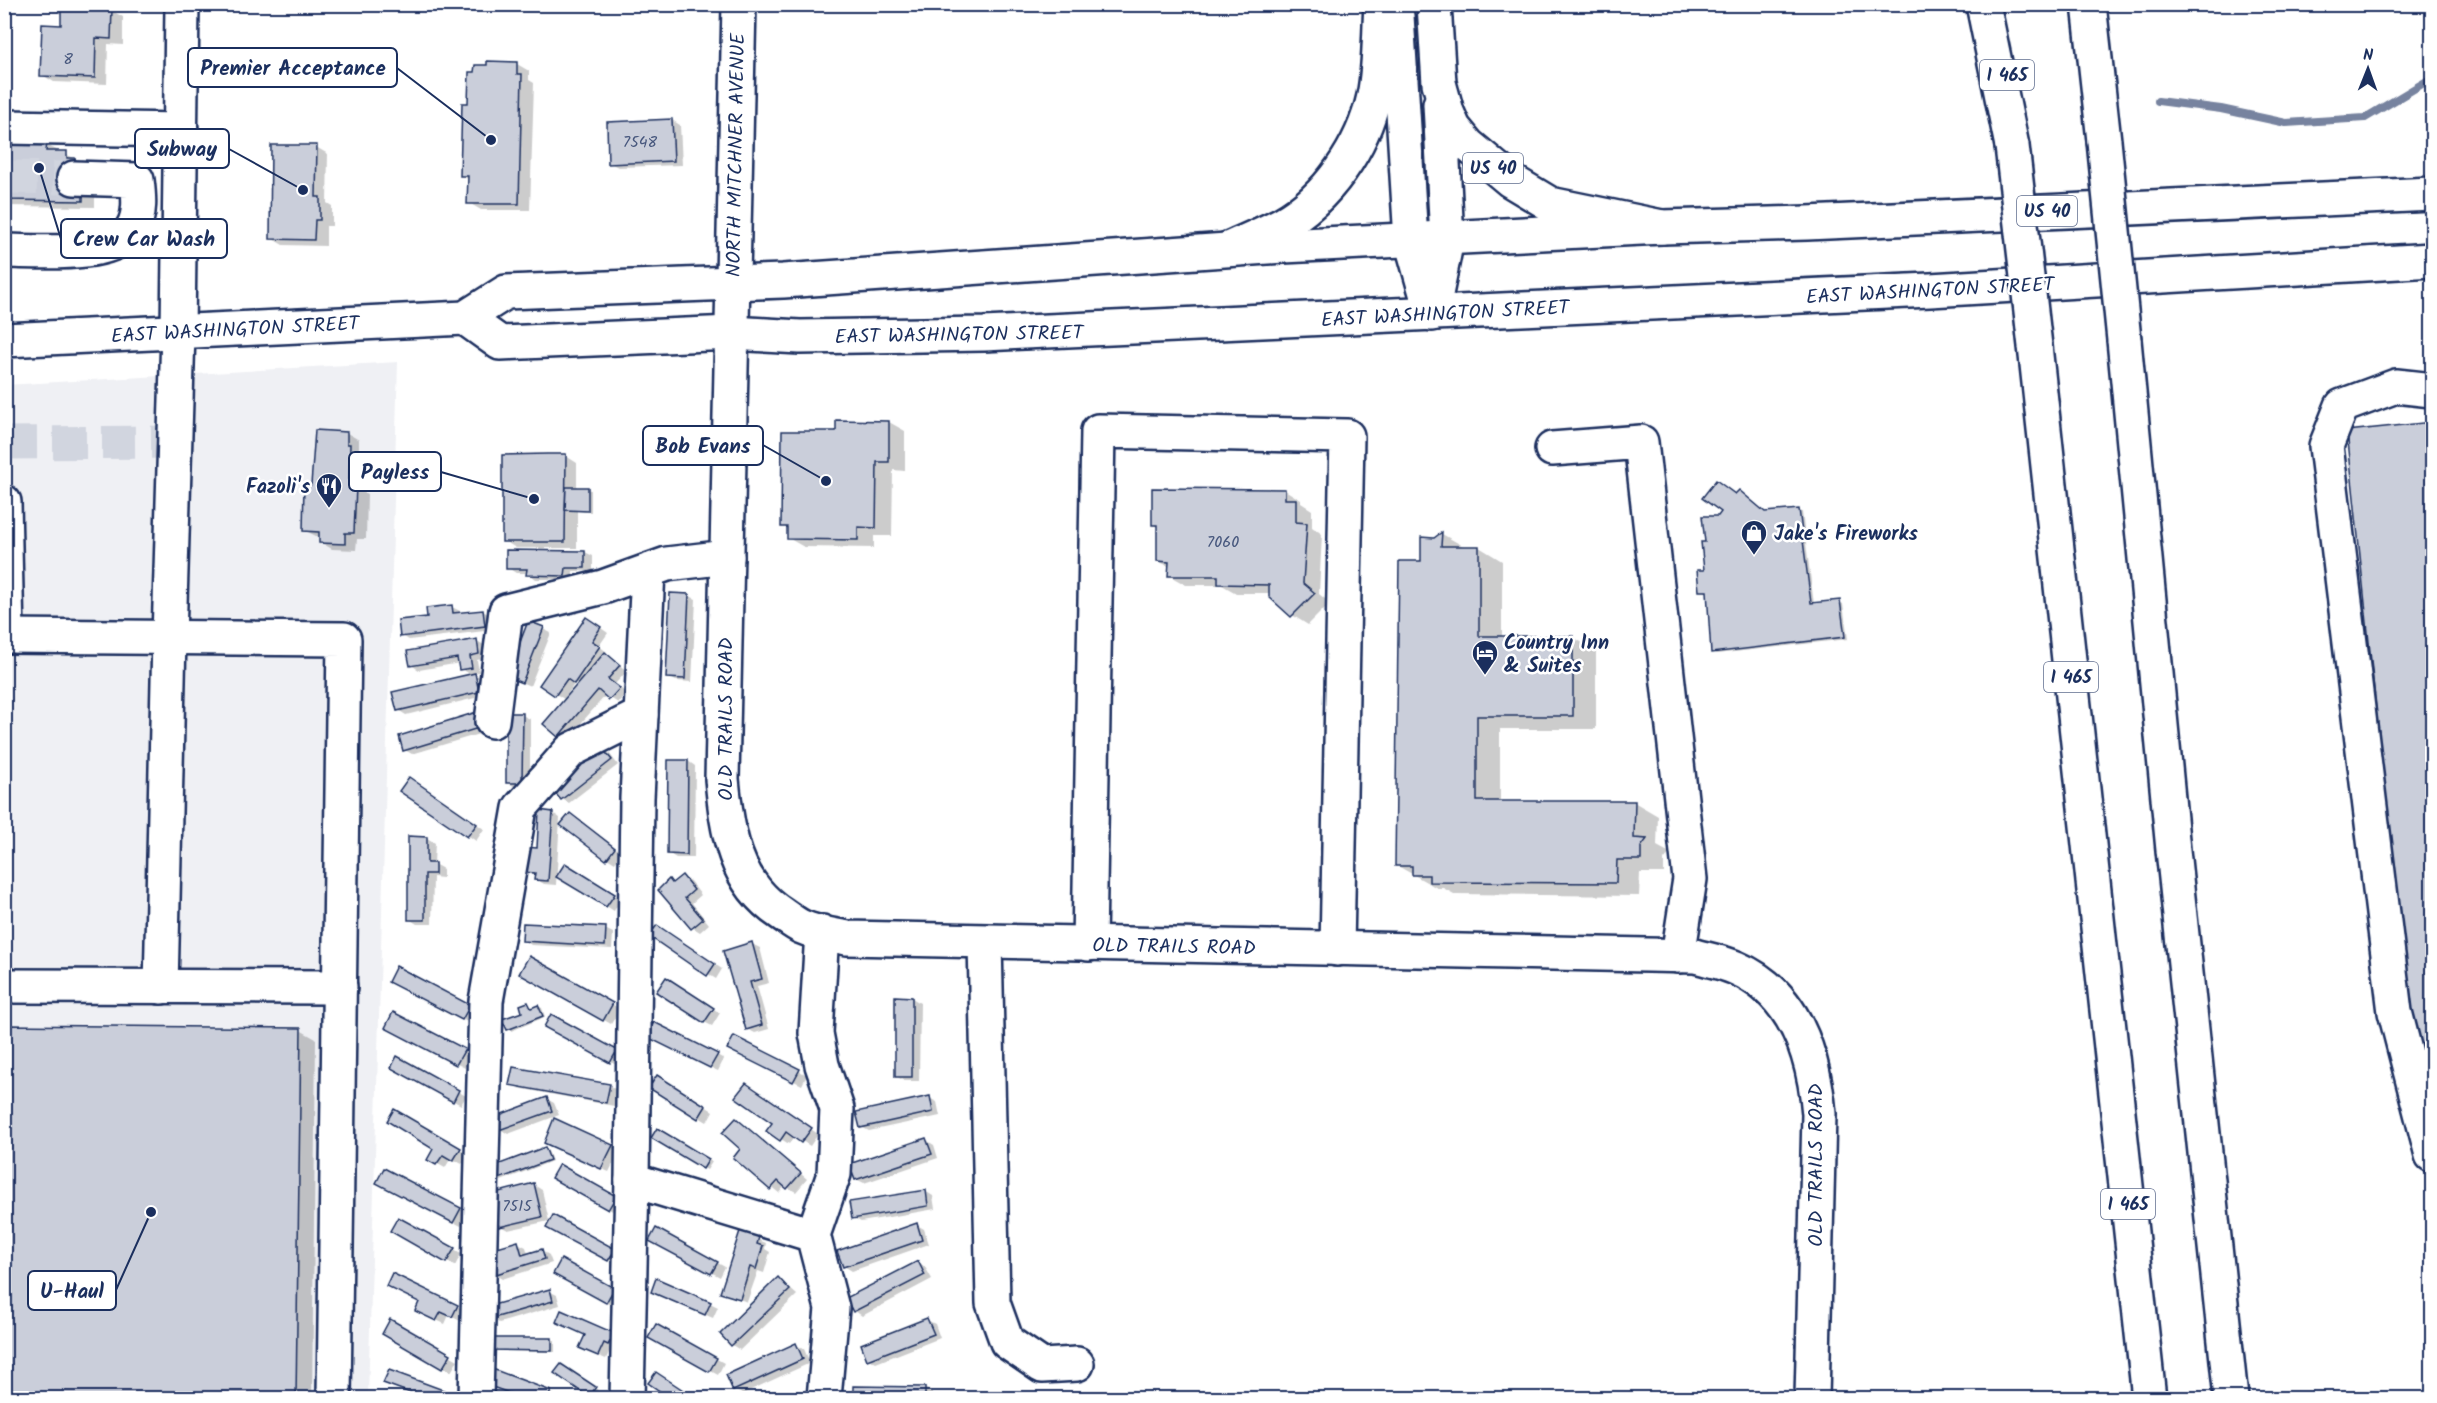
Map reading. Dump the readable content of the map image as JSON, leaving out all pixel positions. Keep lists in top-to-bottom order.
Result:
{
  "streets": {
    "main road": [
      "I 465",
      "NORTH MITCHNER AVENUE",
      "US 40",
      "EAST WASHINGTON STREET",
      "OLD TRAILS ROAD"
    ]
  },
  "crossings": [
    ["NORTH MITCHNER AVENUE", "EAST WASHINGTON STREET"],
    ["NORTH MITCHNER AVENUE", "OLD TRAILS ROAD"],
    ["US 40", "EAST WASHINGTON STREET"],
    ["EAST WASHINGTON STREET", "OLD TRAILS ROAD"]
  ],
  "places": {
    "other": [
      "Premier Acceptance",
      "Crew Car Wash",
      "Subway",
      "Bob Evans",
      "Payless",
      "U-Haul"
    ],
    "restaurant": ["Fazoli's"],
    "shop": ["Jake's Fireworks"],
    "hotel": ["Country Inn & Suites"]
  },
  "house_numbers": [
    "8",
    "7548",
    "7060",
    "7515"
  ],
  "north": "top"
}
